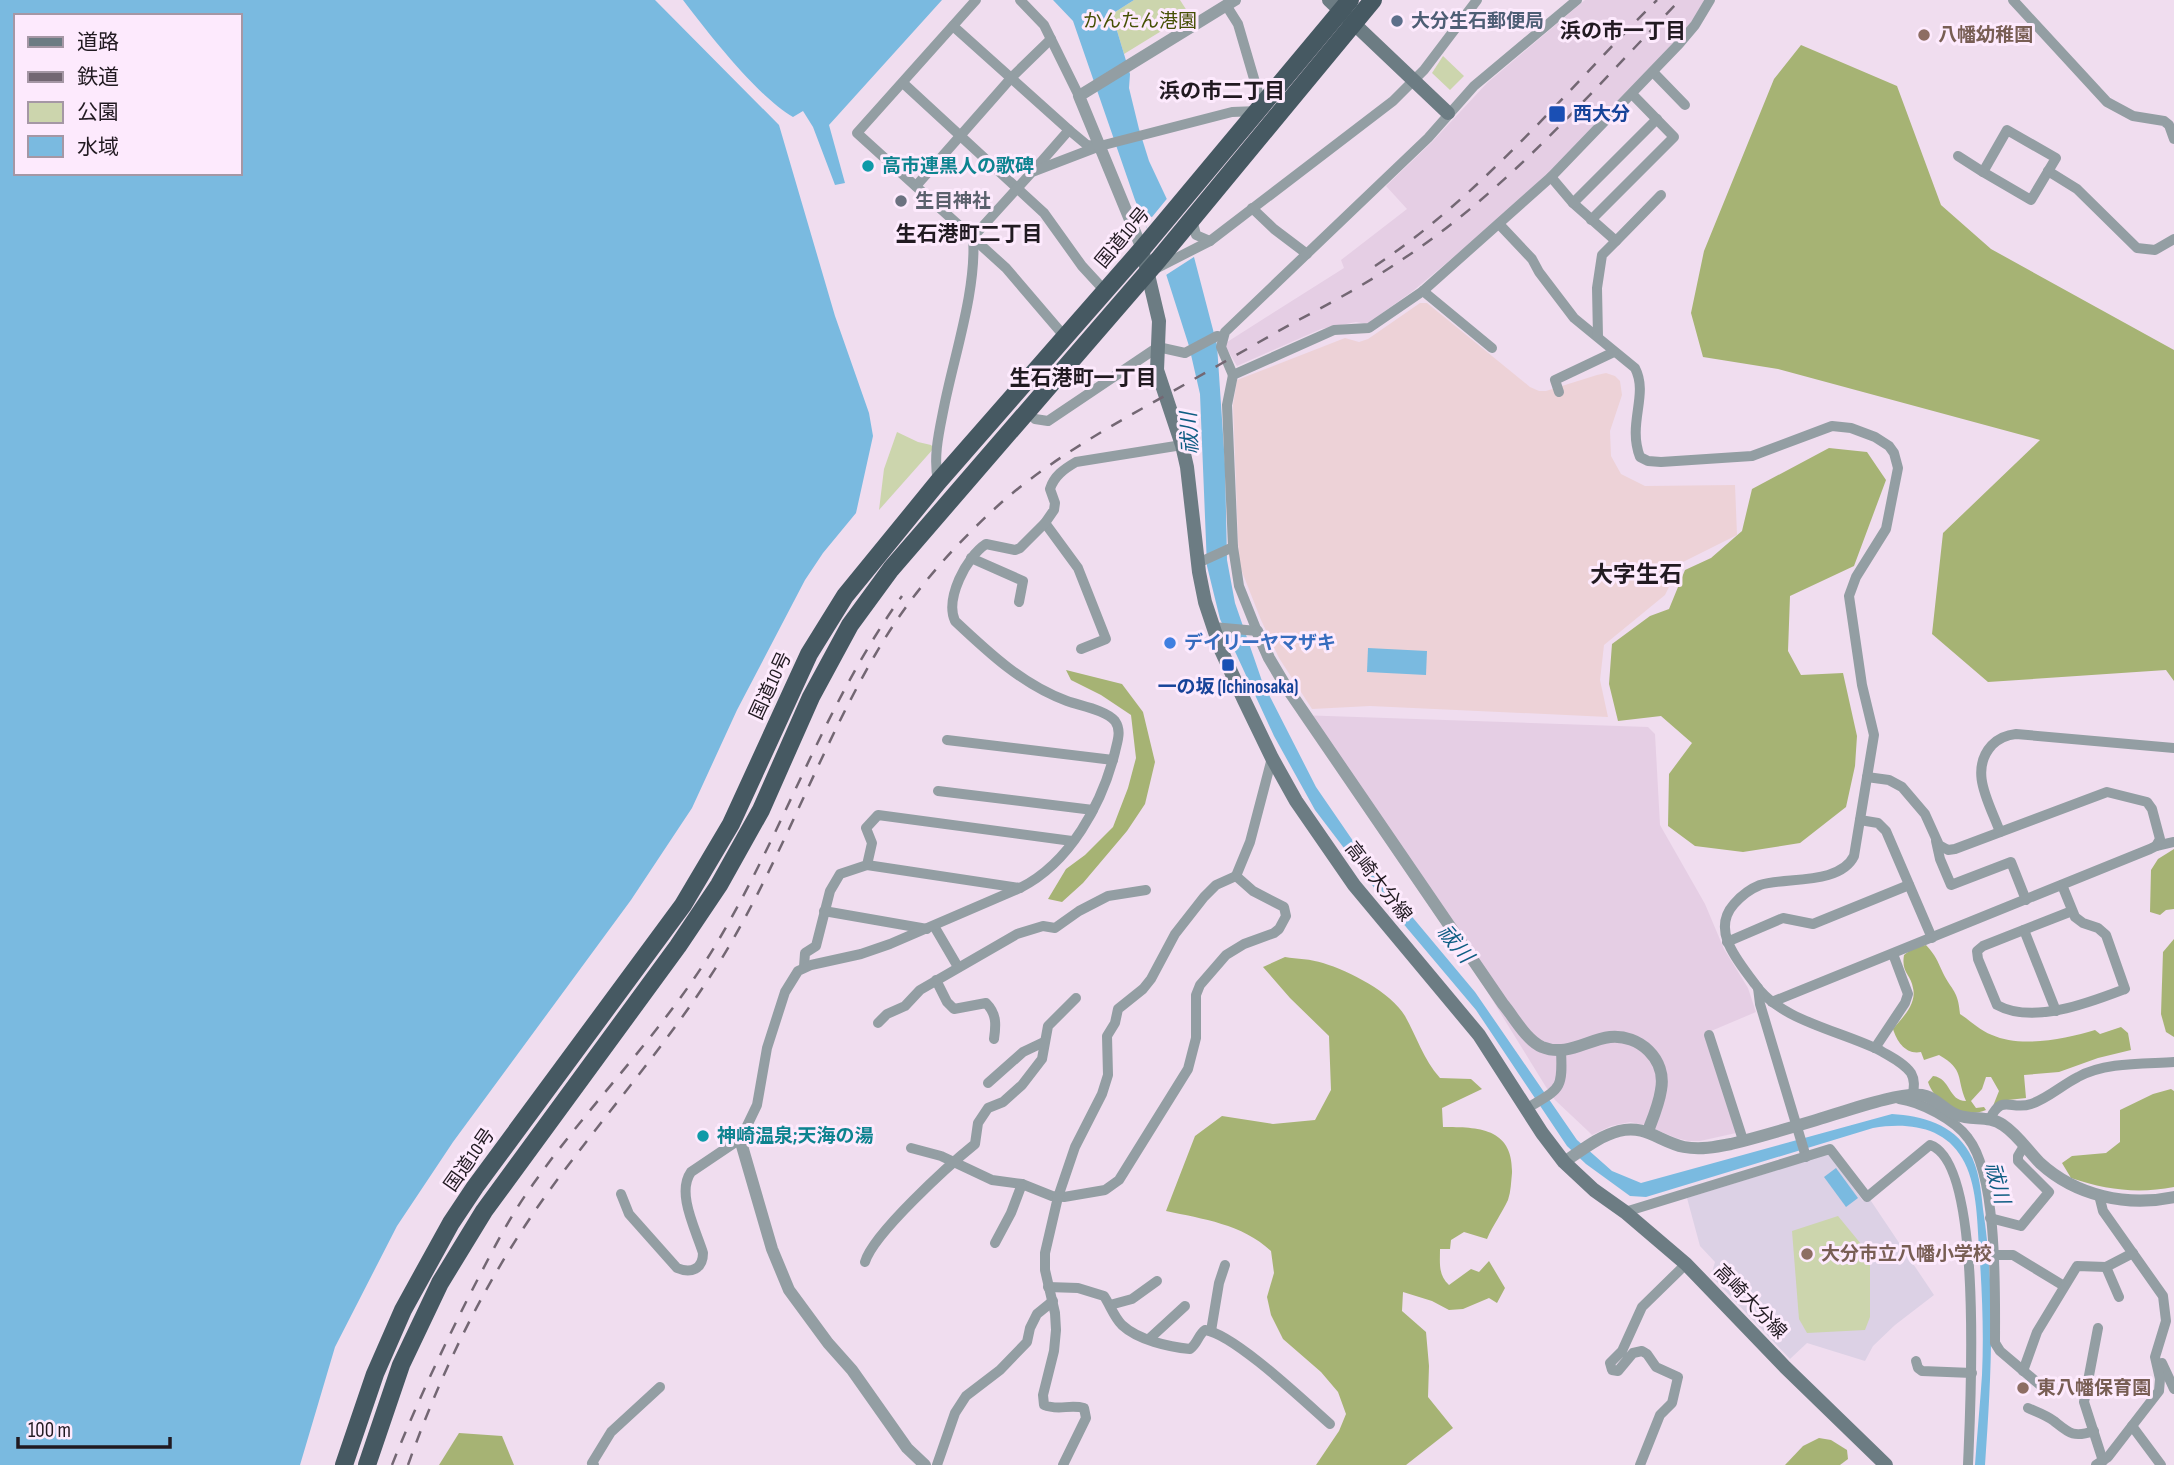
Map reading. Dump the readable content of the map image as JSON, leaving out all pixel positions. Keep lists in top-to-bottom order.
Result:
{
  "streets": {
    "highway": ["国道10号"],
    "main road": ["高崎大分線"]
  },
  "crossings": [
    ["国道10号", "高崎大分線"]
  ],
  "districts": [
    "浜の市一丁目",
    "浜の市二丁目",
    "生石港町二丁目",
    "生石港町一丁目",
    "大字生石"
  ],
  "water": ["祓川"],
  "parks": ["かんたん港園"],
  "places": {
    "other": [
      "大分生石郵便局",
      "八幡幼稚園",
      "高市連黒人の歌碑",
      "生目神社",
      "デイリーヤマザキ",
      "神崎温泉;天海の湯",
      "大分市立八幡小学校",
      "東八幡保育園"
    ],
    "transit": ["西大分", "一の坂 (Ichinosaka)"]
  },
  "legend": [
    "道路",
    "鉄道",
    "公園",
    "水域"
  ],
  "scale_bar": "100 m"
}
